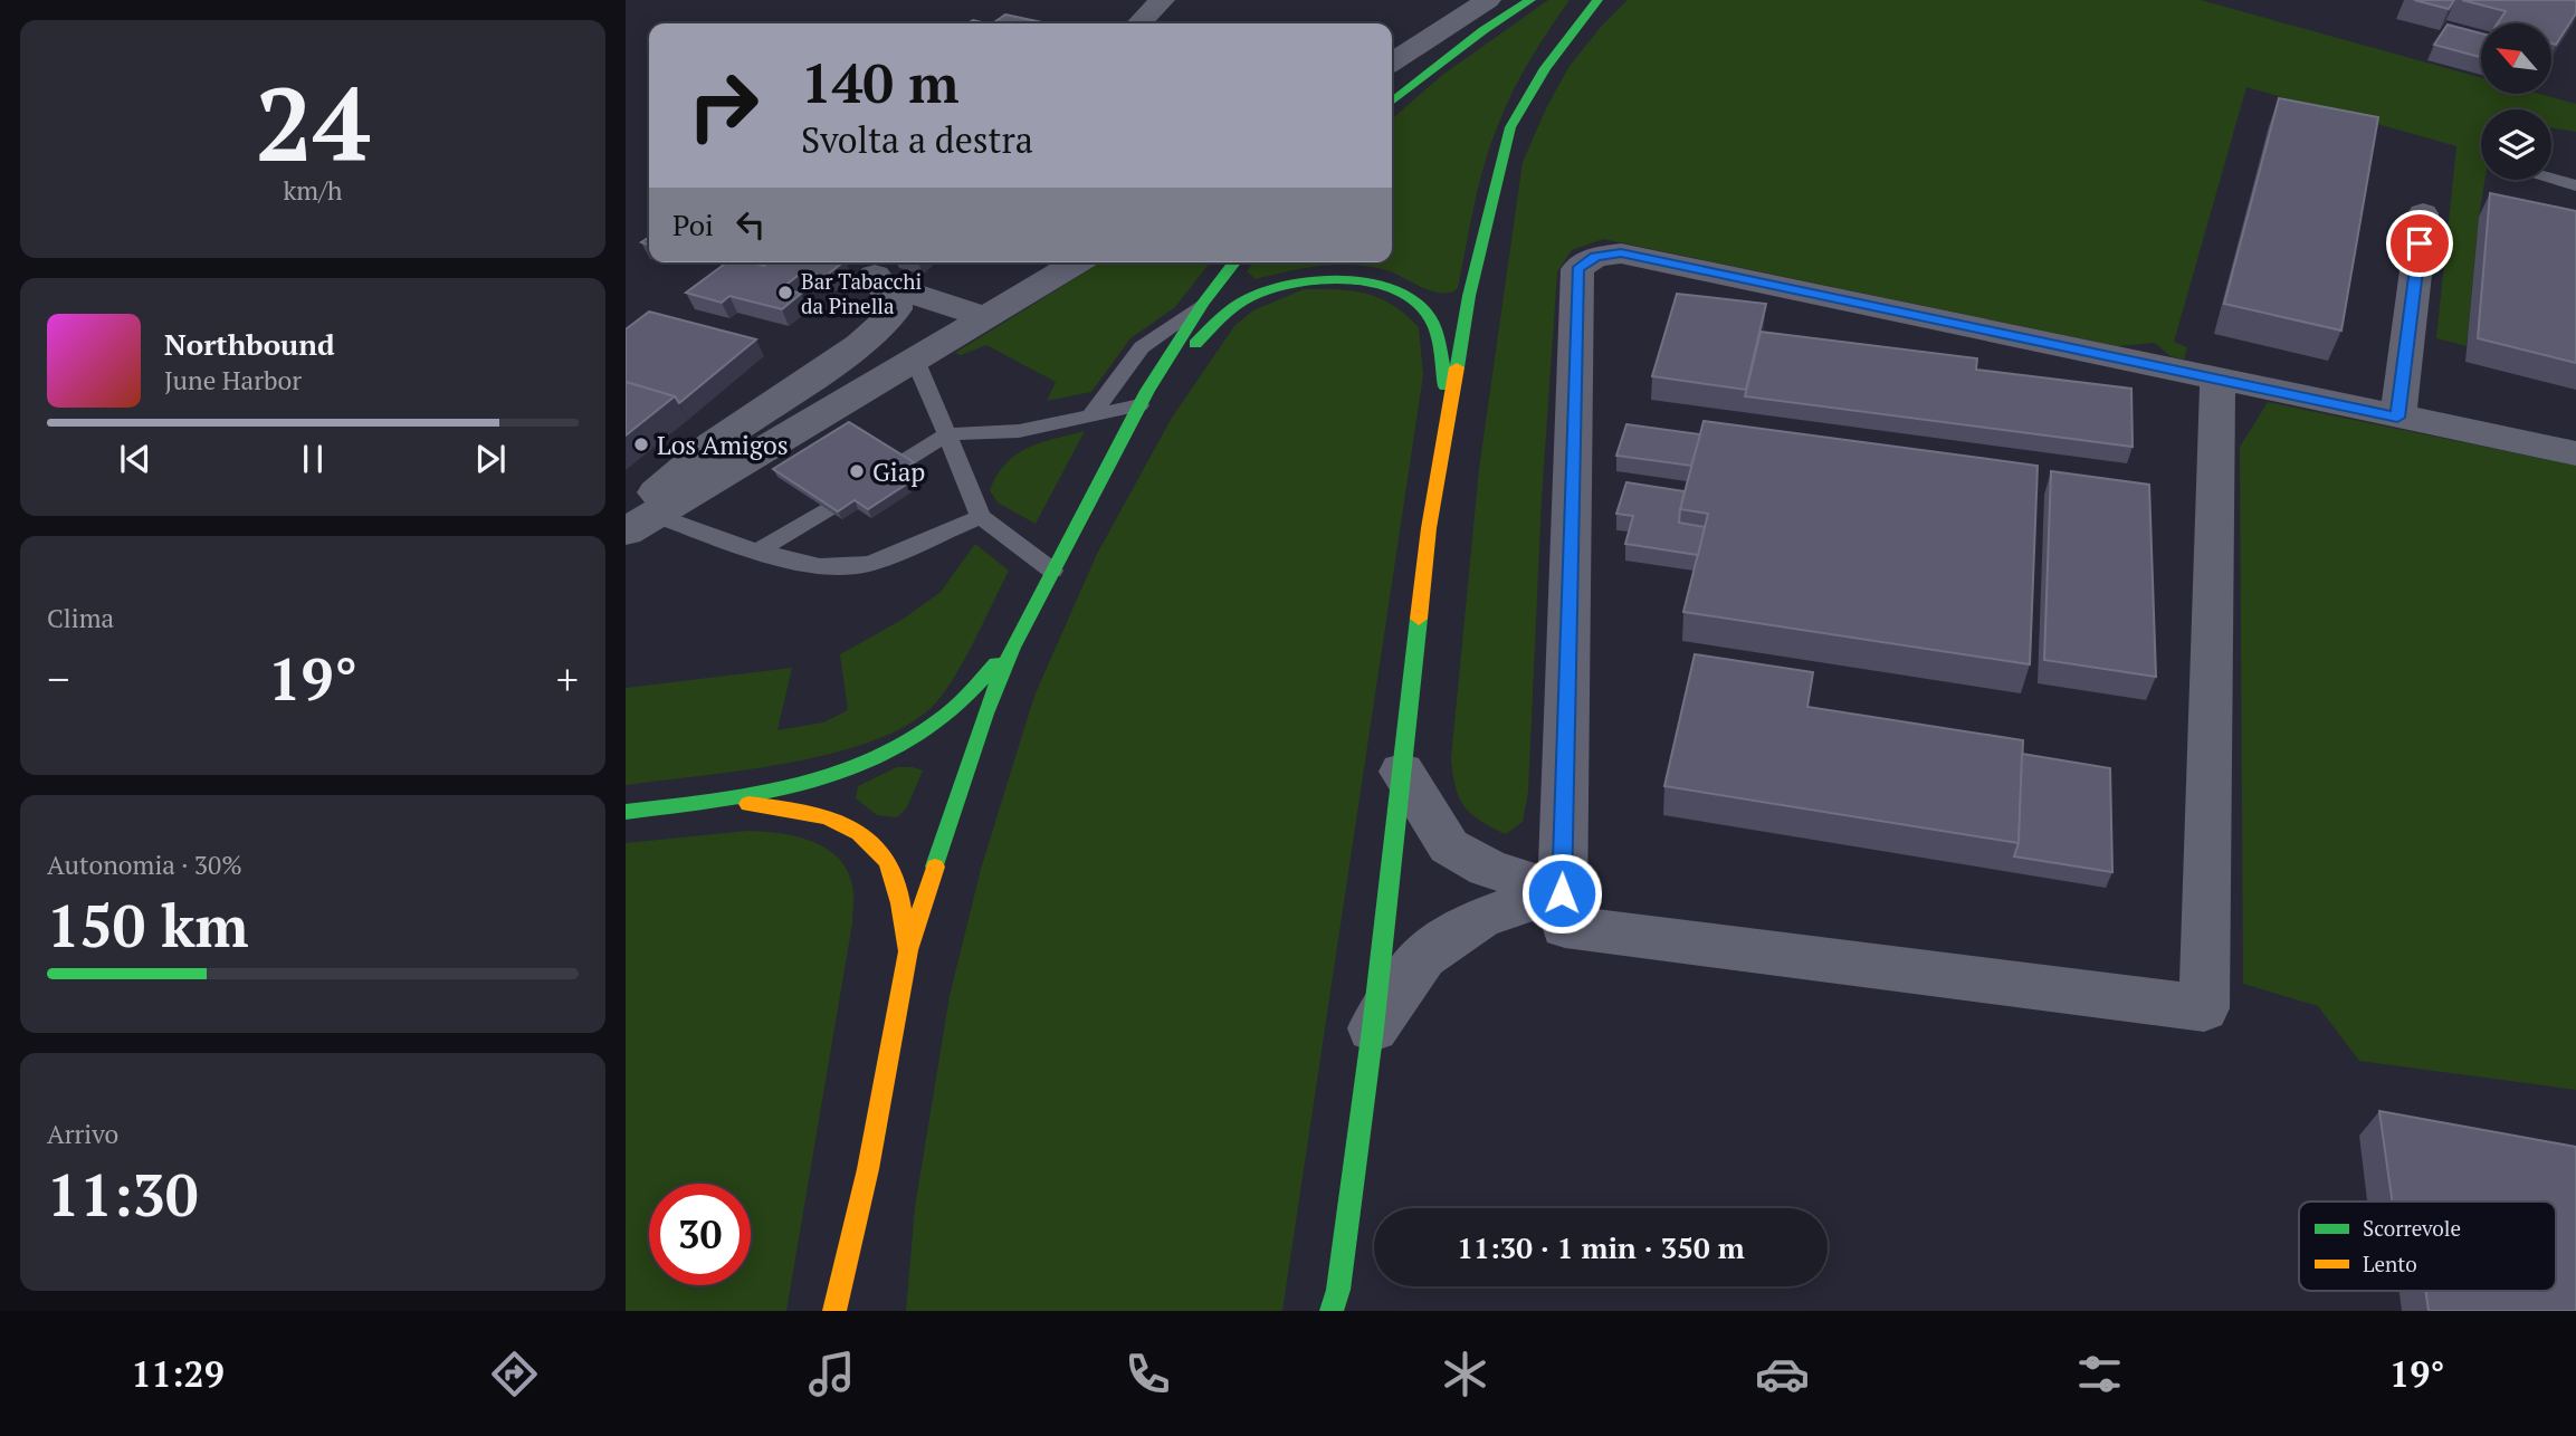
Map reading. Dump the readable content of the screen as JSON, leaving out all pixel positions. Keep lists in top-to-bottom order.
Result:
{
  "places": ["Bar Tabacchi da Pinella", "Los Amigos", "Giap"],
  "legend": ["Scorrevole", "Lento"],
  "north": "top left",
  "page": {
    "tile": [
      ["24", "km/h"],
      "Clima",
      ["Autonomia · 30%", "150 km"],
      ["Arrivo", "11:30"]
    ],
    "turn": ["140 m", "Svolta a destra"],
    "then": "Poi",
    "song": ["Northbound", "June Harbor"],
    "heat": ["−", "19°", "+"],
    "limit": "30",
    "trip": "11:30 · 1 min · 350 m",
    "tabs": ["11:29", "19°"]
  }
}
